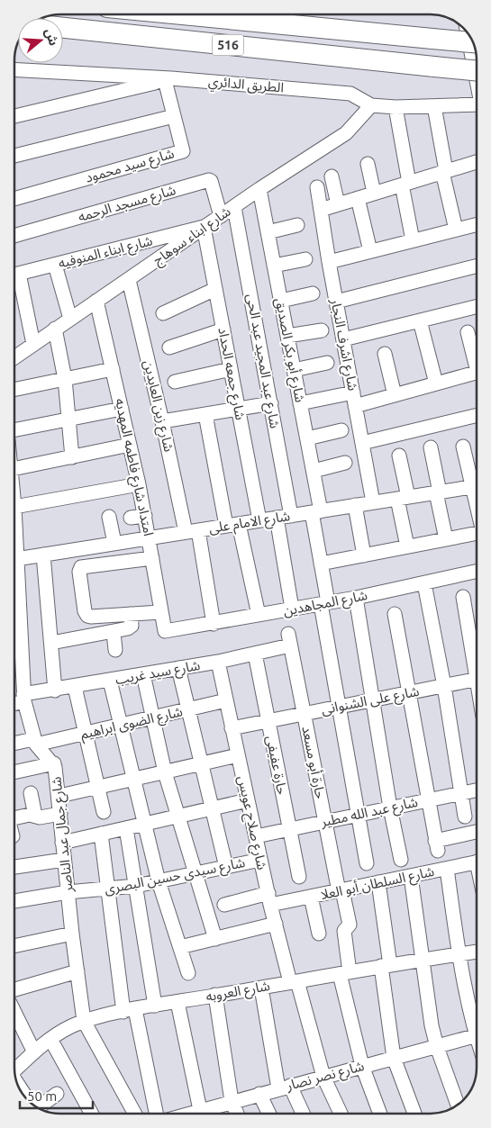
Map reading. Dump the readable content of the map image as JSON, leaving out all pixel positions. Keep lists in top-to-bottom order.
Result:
{
  "streets": {
    "highway": ["516"],
    "street": [
      "الطريق الدائري",
      "شارع سيد محمود",
      "شارع مسجد الرحمه",
      "شارع ابناء سوهاج",
      "شارع ابناء المنوفيه",
      "شارع اشرف النجار",
      "شارع أبو بكر الصديق",
      "شارع عبد المجيد عبد الحى",
      "شارع جمعه الحداد",
      "شارع زين العابدين",
      "امتداد شارع فاطمه المهديه",
      "شارع الامام على",
      "شارع المجاهدين",
      "شارع سيد غريب",
      "شارع على الشنوانى",
      "شارع الضوى ابراهيم",
      "حارة أبو مسعد",
      "حارة عفيفى",
      "شارع عبد الله مطير",
      "شارع صلاح عويس",
      "شارع جمال عبد الناصر",
      "شارع سيدى حسين البصرى",
      "شارع السلطان أبو العلا",
      "شارع العروبه",
      "شارع نصر نصار"
    ]
  },
  "crossings": [
    ["الطريق الدائري", "شارع سيد محمود"],
    ["الطريق الدائري", "شارع ابناء سوهاج"],
    ["شارع مسجد الرحمه", "شارع ابناء سوهاج"],
    ["شارع ابناء سوهاج", "شارع ابناء المنوفيه"],
    ["شارع ابناء سوهاج", "شارع أبو بكر الصديق"],
    ["شارع ابناء سوهاج", "شارع عبد المجيد عبد الحى"],
    ["شارع ابناء سوهاج", "شارع جمعه الحداد"],
    ["شارع ابناء سوهاج", "شارع زين العابدين"],
    ["شارع ابناء سوهاج", "امتداد شارع فاطمه المهديه"],
    ["شارع ابناء المنوفيه", "شارع جمعه الحداد"],
    ["شارع اشرف النجار", "شارع الامام على"],
    ["شارع أبو بكر الصديق", "شارع الامام على"],
    ["شارع أبو بكر الصديق", "شارع المجاهدين"],
    ["شارع أبو بكر الصديق", "شارع على الشنوانى"],
    ["شارع أبو بكر الصديق", "شارع عبد الله مطير"],
    ["شارع عبد المجيد عبد الحى", "شارع الامام على"],
    ["شارع جمعه الحداد", "شارع الامام على"],
    ["شارع زين العابدين", "شارع الامام على"],
    ["شارع زين العابدين", "شارع المجاهدين"],
    ["امتداد شارع فاطمه المهديه", "شارع الامام على"],
    ["امتداد شارع فاطمه المهديه", "شارع المجاهدين"],
    ["شارع سيد غريب", "حارة أبو مسعد"],
    ["شارع سيد غريب", "حارة عفيفى"],
    ["شارع سيد غريب", "شارع صلاح عويس"],
    ["شارع سيد غريب", "شارع جمال عبد الناصر"],
    ["شارع على الشنوانى", "حارة أبو مسعد"],
    ["شارع على الشنوانى", "حارة عفيفى"],
    ["شارع على الشنوانى", "شارع صلاح عويس"],
    ["شارع الضوى ابراهيم", "شارع صلاح عويس"],
    ["شارع الضوى ابراهيم", "شارع جمال عبد الناصر"],
    ["حارة أبو مسعد", "شارع عبد الله مطير"],
    ["حارة أبو مسعد", "شارع السلطان أبو العلا"],
    ["حارة أبو مسعد", "شارع العروبه"],
    ["حارة أبو مسعد", "شارع نصر نصار"],
    ["حارة عفيفى", "شارع عبد الله مطير"],
    ["شارع عبد الله مطير", "شارع صلاح عويس"],
    ["شارع صلاح عويس", "شارع سيدى حسين البصرى"],
    ["شارع صلاح عويس", "شارع السلطان أبو العلا"],
    ["شارع صلاح عويس", "شارع العروبه"],
    ["شارع صلاح عويس", "شارع نصر نصار"],
    ["شارع جمال عبد الناصر", "شارع سيدى حسين البصرى"],
    ["شارع جمال عبد الناصر", "شارع العروبه"]
  ],
  "scale_bar": "50 m",
  "north": "right"
}
